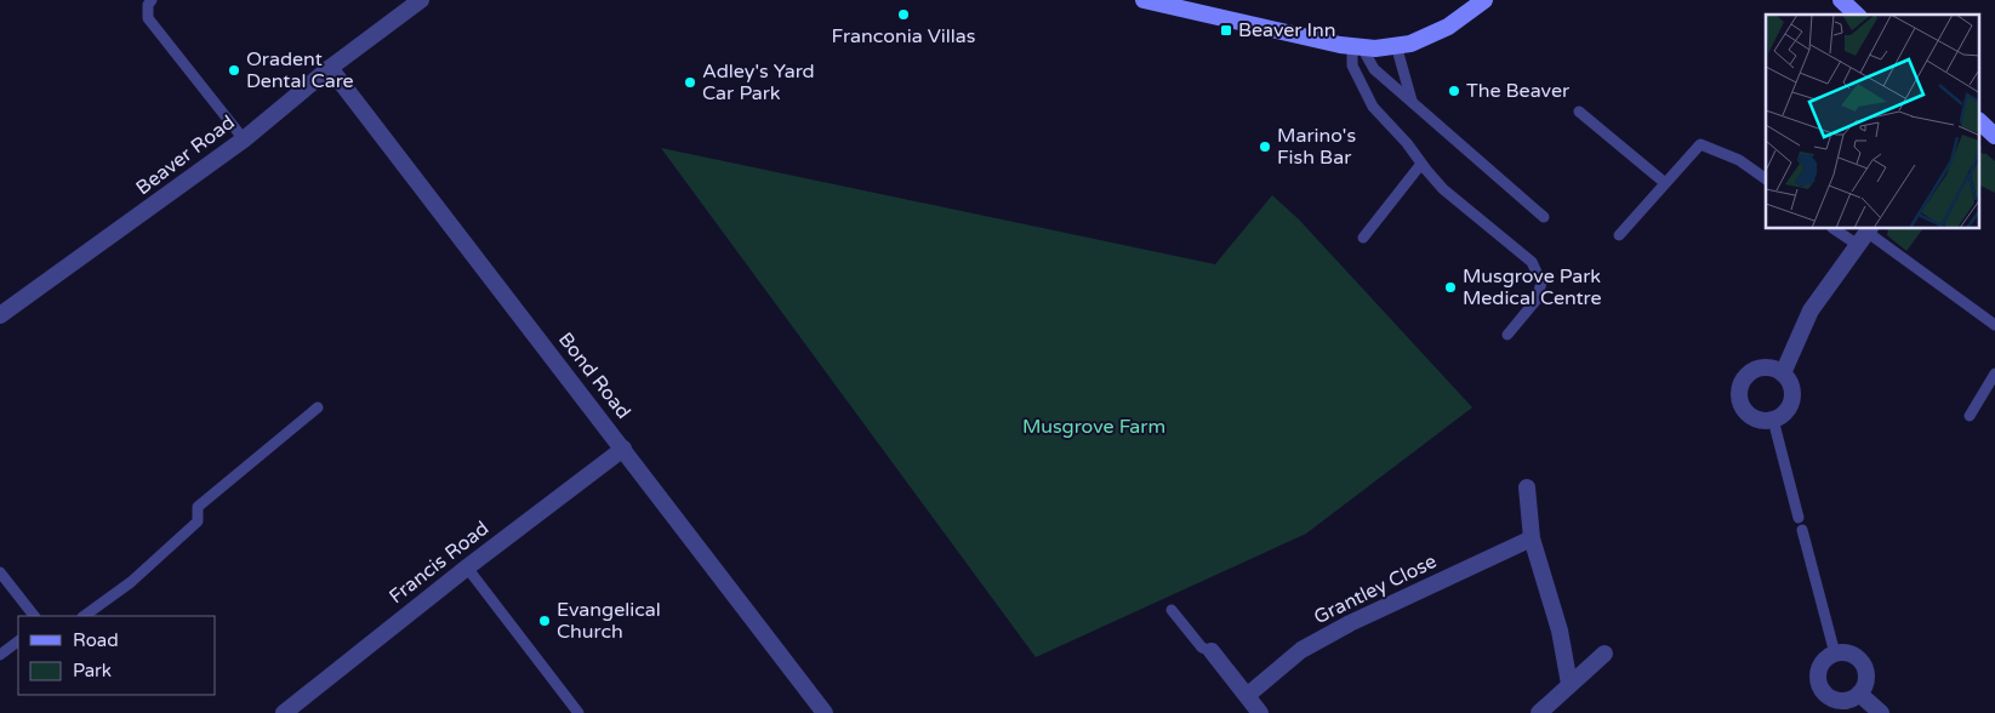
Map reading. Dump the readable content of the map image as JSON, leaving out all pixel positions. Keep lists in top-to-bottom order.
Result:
{
  "streets": {
    "street": [
      "Beaver Road",
      "Bond Road",
      "Francis Road",
      "Grantley Close"
    ]
  },
  "crossings": [
    ["Beaver Road", "Bond Road"],
    ["Bond Road", "Francis Road"]
  ],
  "parks": ["Musgrove Farm"],
  "places": {
    "other": [
      "Franconia Villas",
      "Oradent Dental Care",
      "Adley's Yard Car Park",
      "The Beaver",
      "Marino's Fish Bar",
      "Musgrove Park Medical Centre",
      "Evangelical Church"
    ],
    "transit": ["Beaver Inn"]
  },
  "legend": ["Road", "Park"]
}
